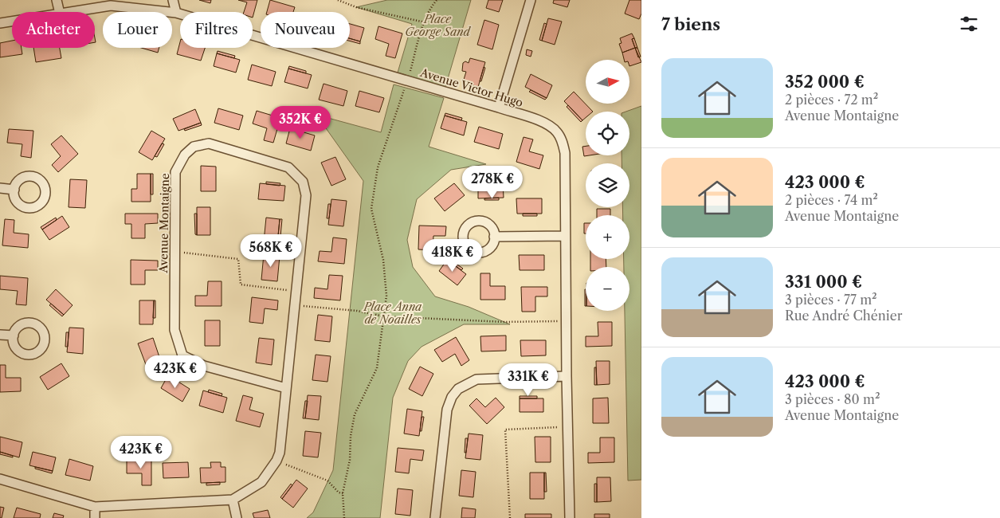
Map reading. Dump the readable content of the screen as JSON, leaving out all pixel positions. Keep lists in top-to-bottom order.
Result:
{
  "streets": {
    "street": ["Avenue Victor Hugo", "Avenue Montaigne"]
  },
  "parks": ["Place George Sand", "Place Anna de Noailles"],
  "north": "right",
  "page": {
    "heading": "7 biens",
    "chip": [
      "Acheter",
      "Louer",
      "Filtres",
      "Nouveau"
    ],
    "list": [
      {
        "name": "352 000 €",
        "note": "2 pièces · 72 m² · Avenue Montaigne"
      },
      {
        "name": "423 000 €",
        "note": "2 pièces · 74 m² · Avenue Montaigne"
      },
      {
        "name": "331 000 €",
        "note": "3 pièces · 77 m² · Rue André Chénier"
      },
      {
        "name": "423 000 €",
        "note": "3 pièces · 80 m² · Avenue Montaigne"
      }
    ],
    "map_buttons": ["+", "−"],
    "price": [
      "352K €",
      "278K €",
      "568K €",
      "418K €",
      "423K €",
      "331K €",
      "423K €"
    ]
  }
}
